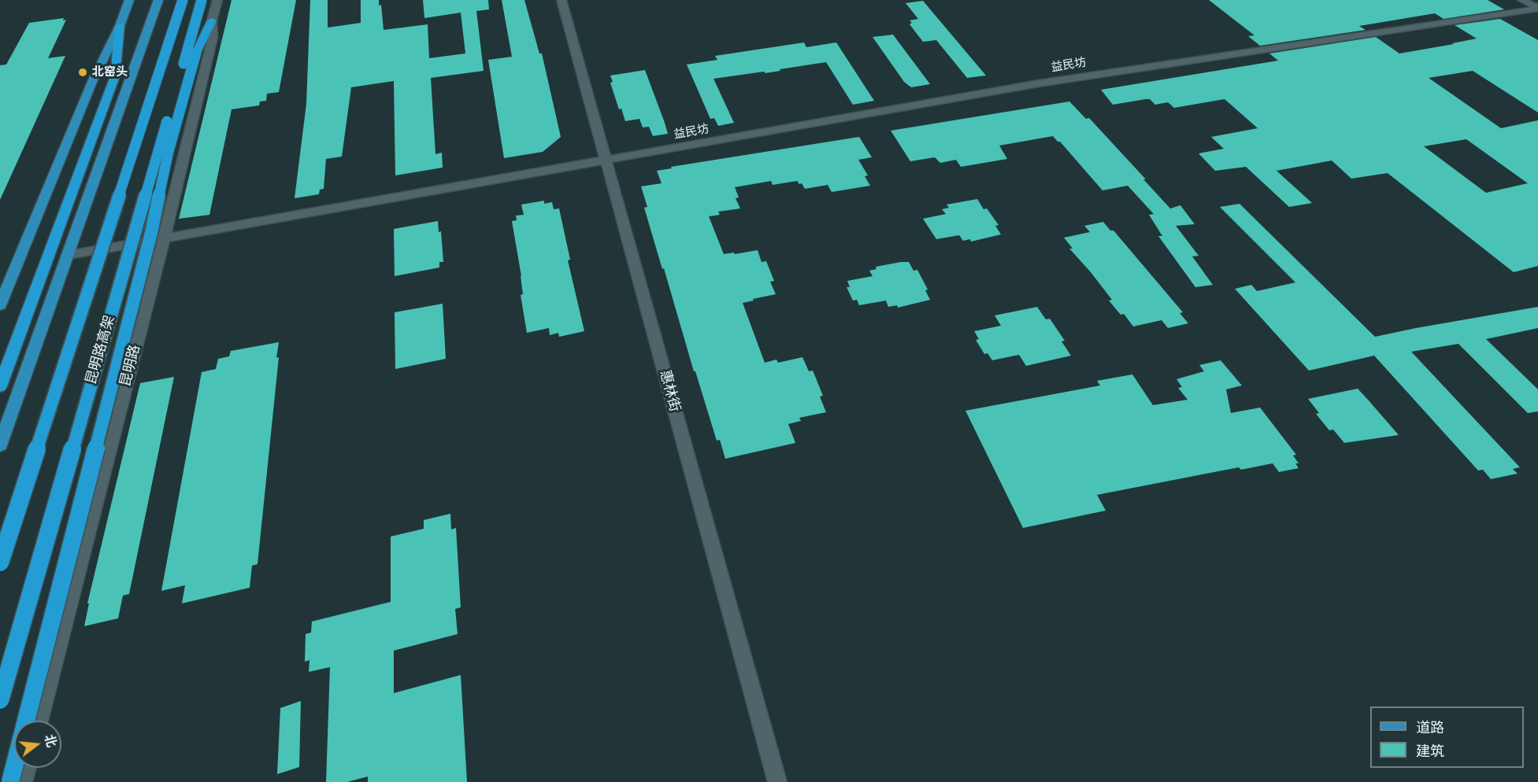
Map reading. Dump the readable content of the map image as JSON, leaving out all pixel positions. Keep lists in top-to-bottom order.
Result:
{
  "streets": {
    "highway": ["昆明路高架"],
    "street": ["益民坊", "昆明路", "惠林街"]
  },
  "crossings": [
    ["益民坊", "昆明路"],
    ["益民坊", "惠林街"]
  ],
  "places": ["北窑头"],
  "legend": ["道路", "建筑"],
  "north": "right"
}
